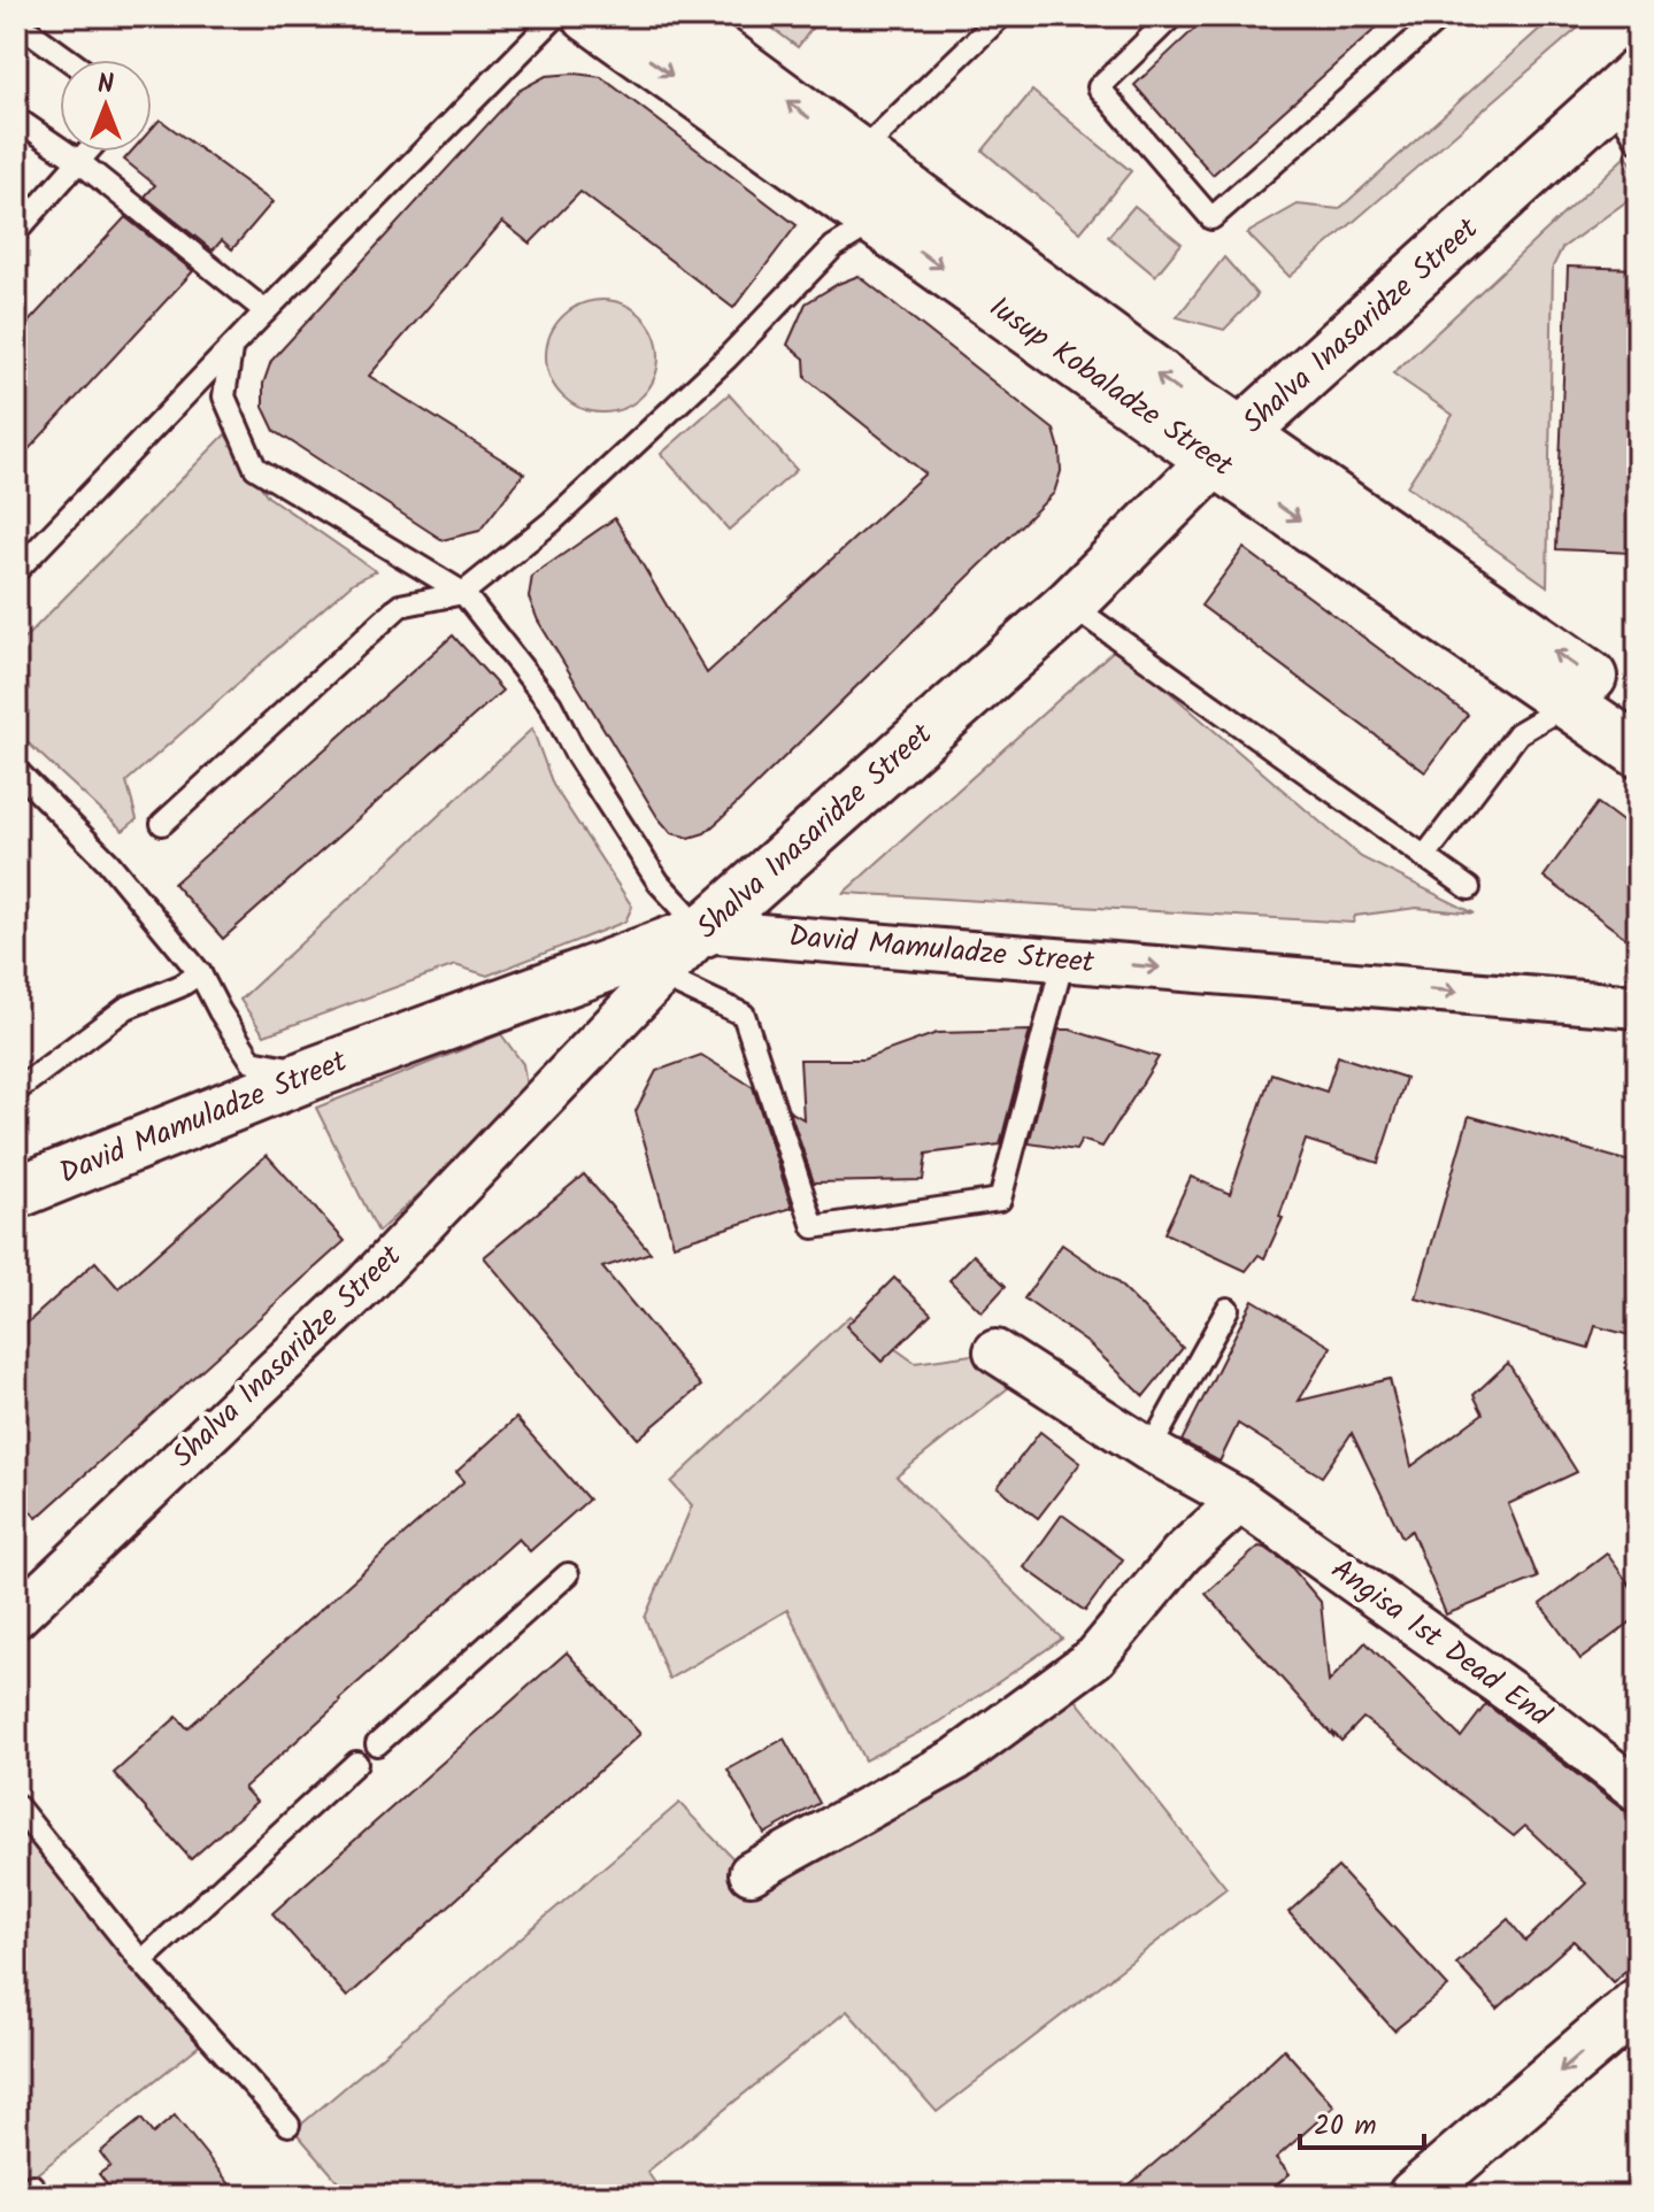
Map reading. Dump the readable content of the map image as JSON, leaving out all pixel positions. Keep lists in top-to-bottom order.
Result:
{
  "streets": {
    "street": [
      "Shalva Inasaridze Street",
      "Iusup Kobaladze Street",
      "David Mamuladze Street",
      "Angisa 1st Dead End"
    ]
  },
  "crossings": [
    ["Shalva Inasaridze Street", "Iusup Kobaladze Street"],
    ["Shalva Inasaridze Street", "David Mamuladze Street"]
  ],
  "scale_bar": "20 m",
  "north": "top"
}
